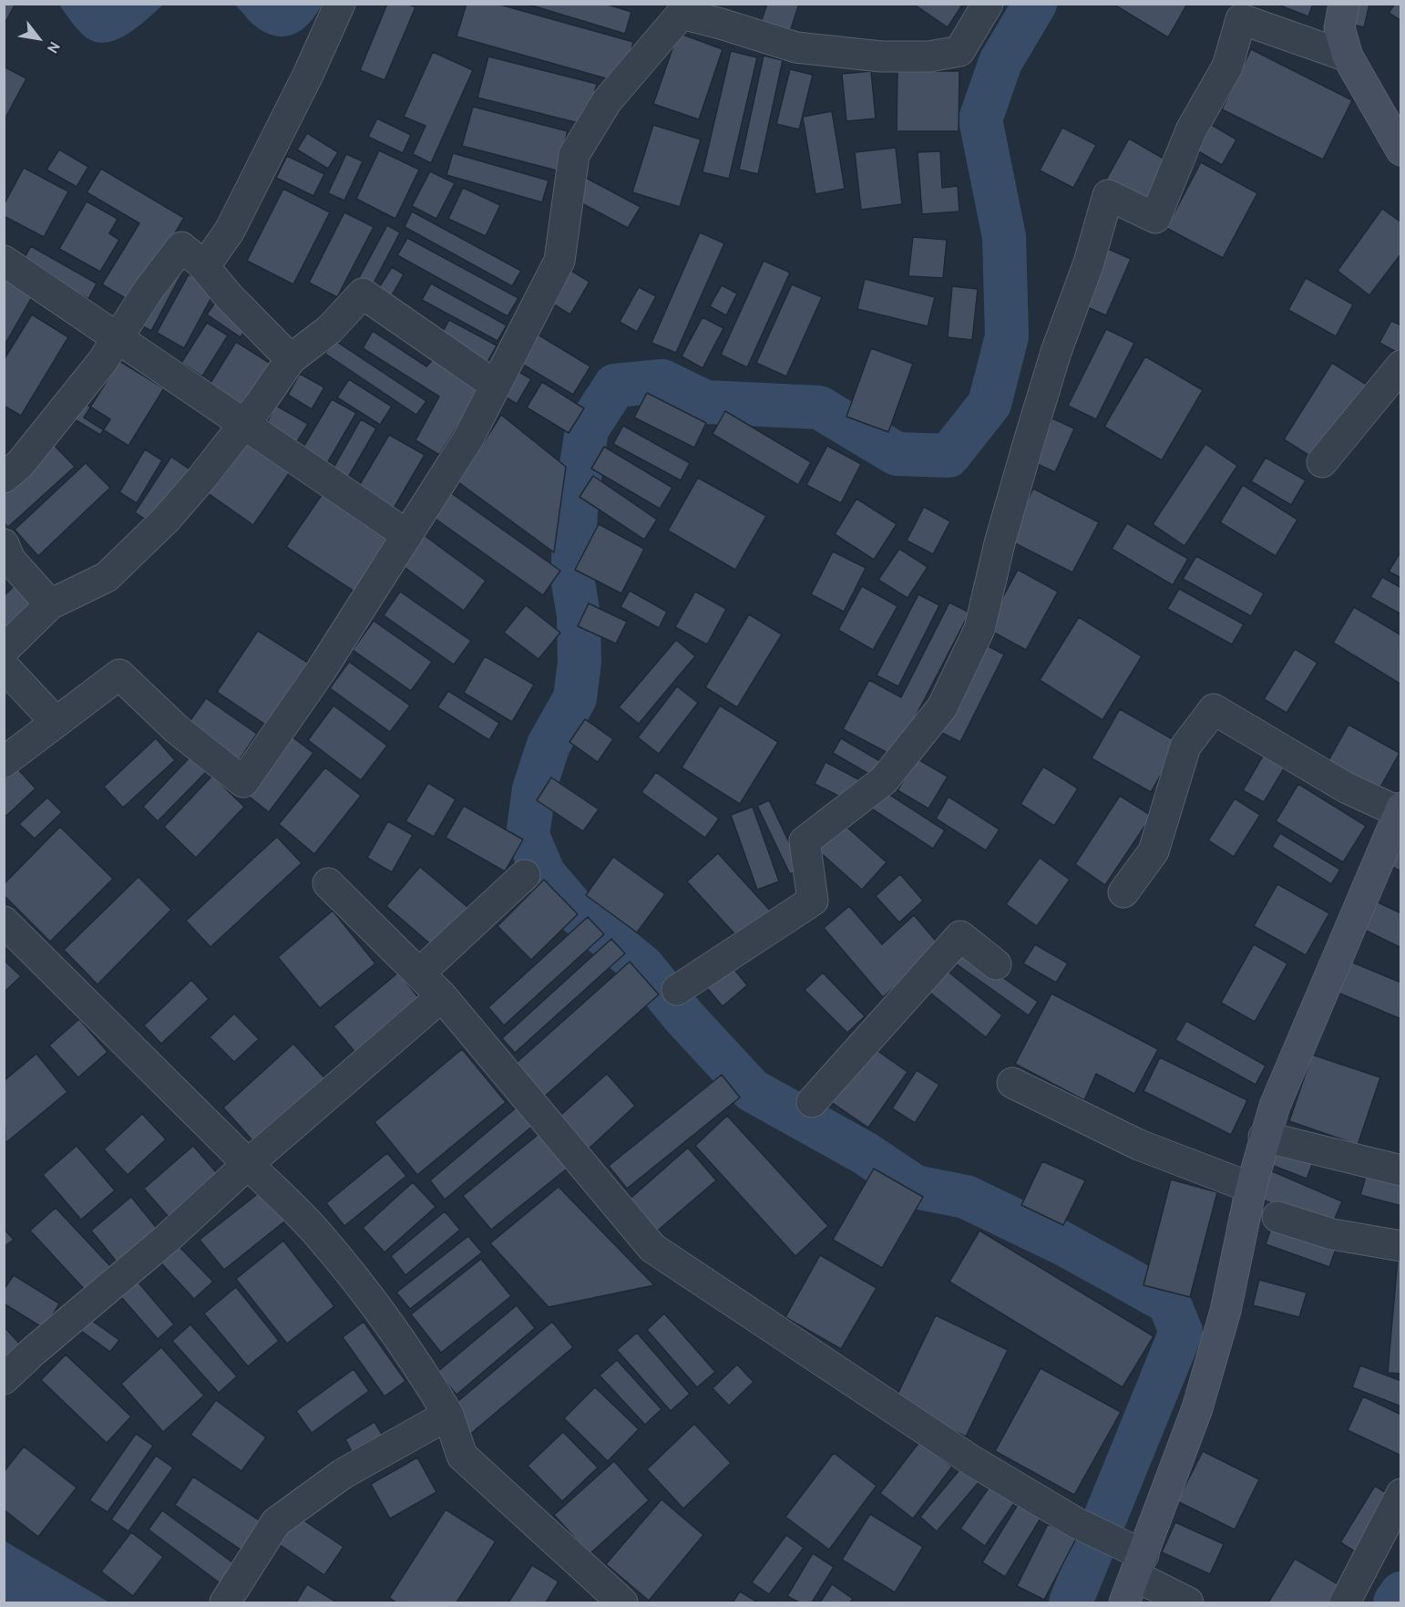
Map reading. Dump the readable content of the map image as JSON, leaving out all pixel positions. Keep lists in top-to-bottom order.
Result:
{
  "north": "bottom right"
}
